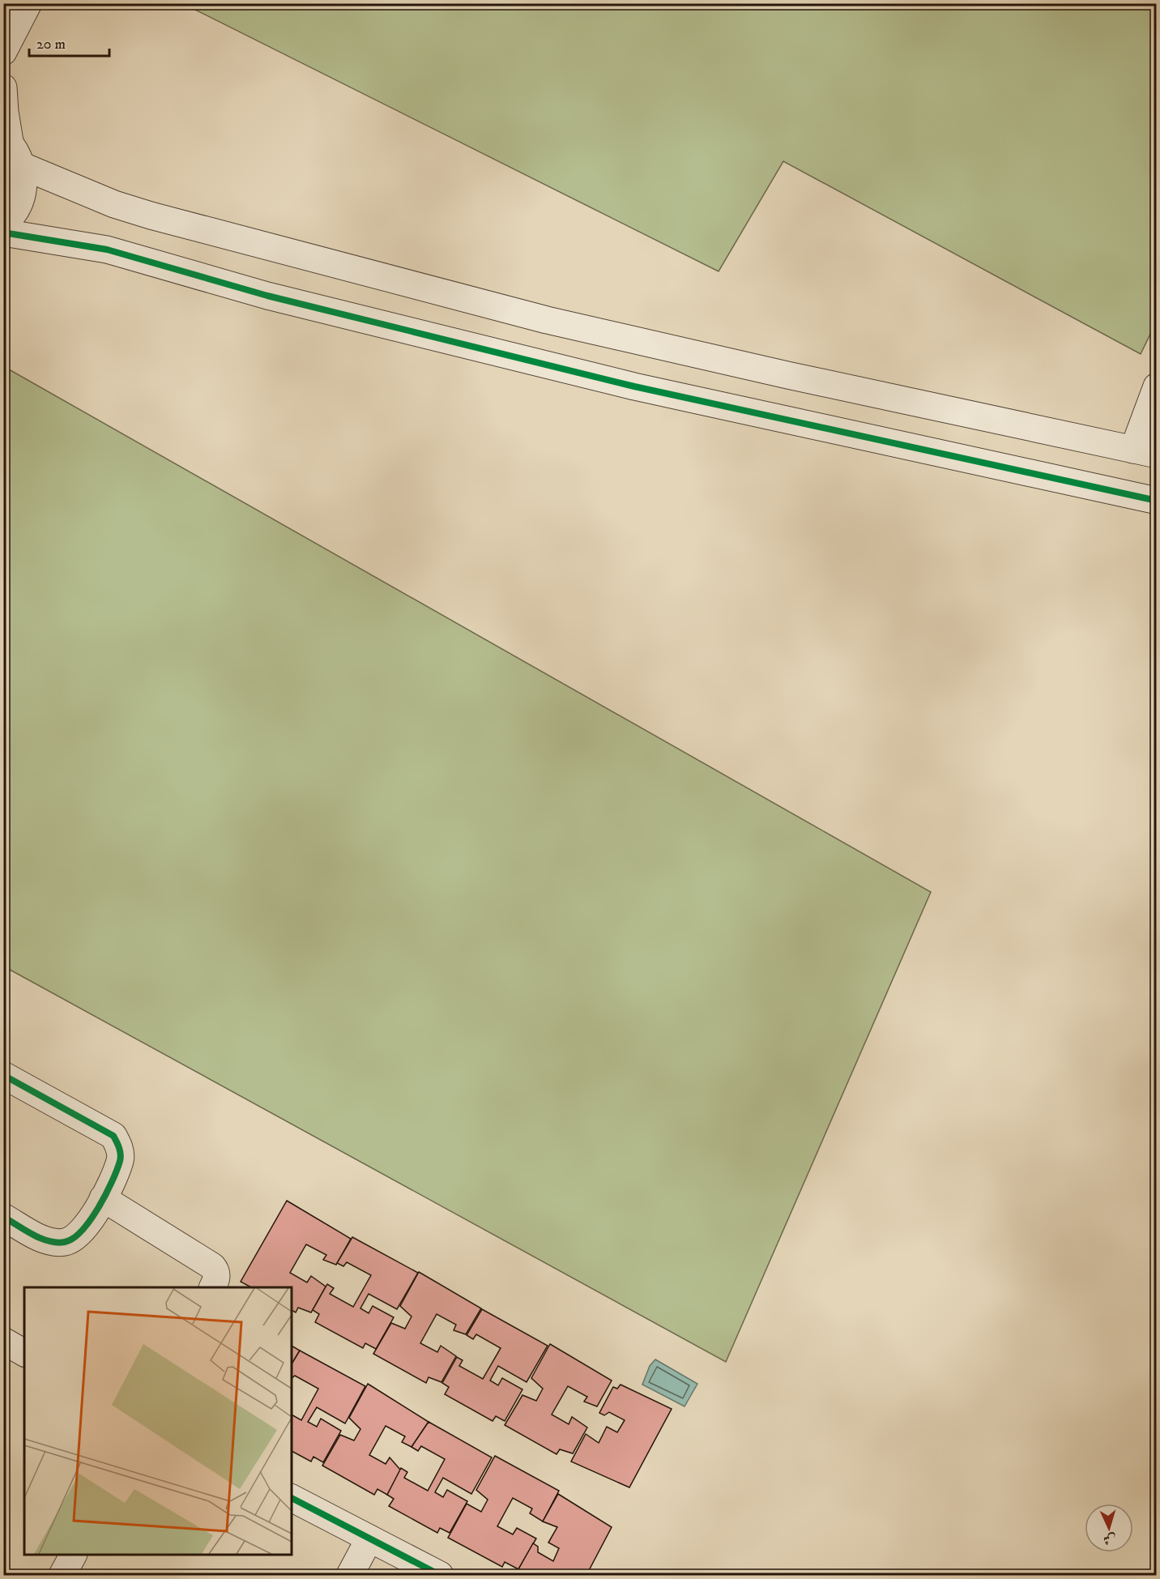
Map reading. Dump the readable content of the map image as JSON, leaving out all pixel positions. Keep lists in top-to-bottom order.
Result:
{
  "scale_bar": "20 m",
  "north": "bottom"
}
